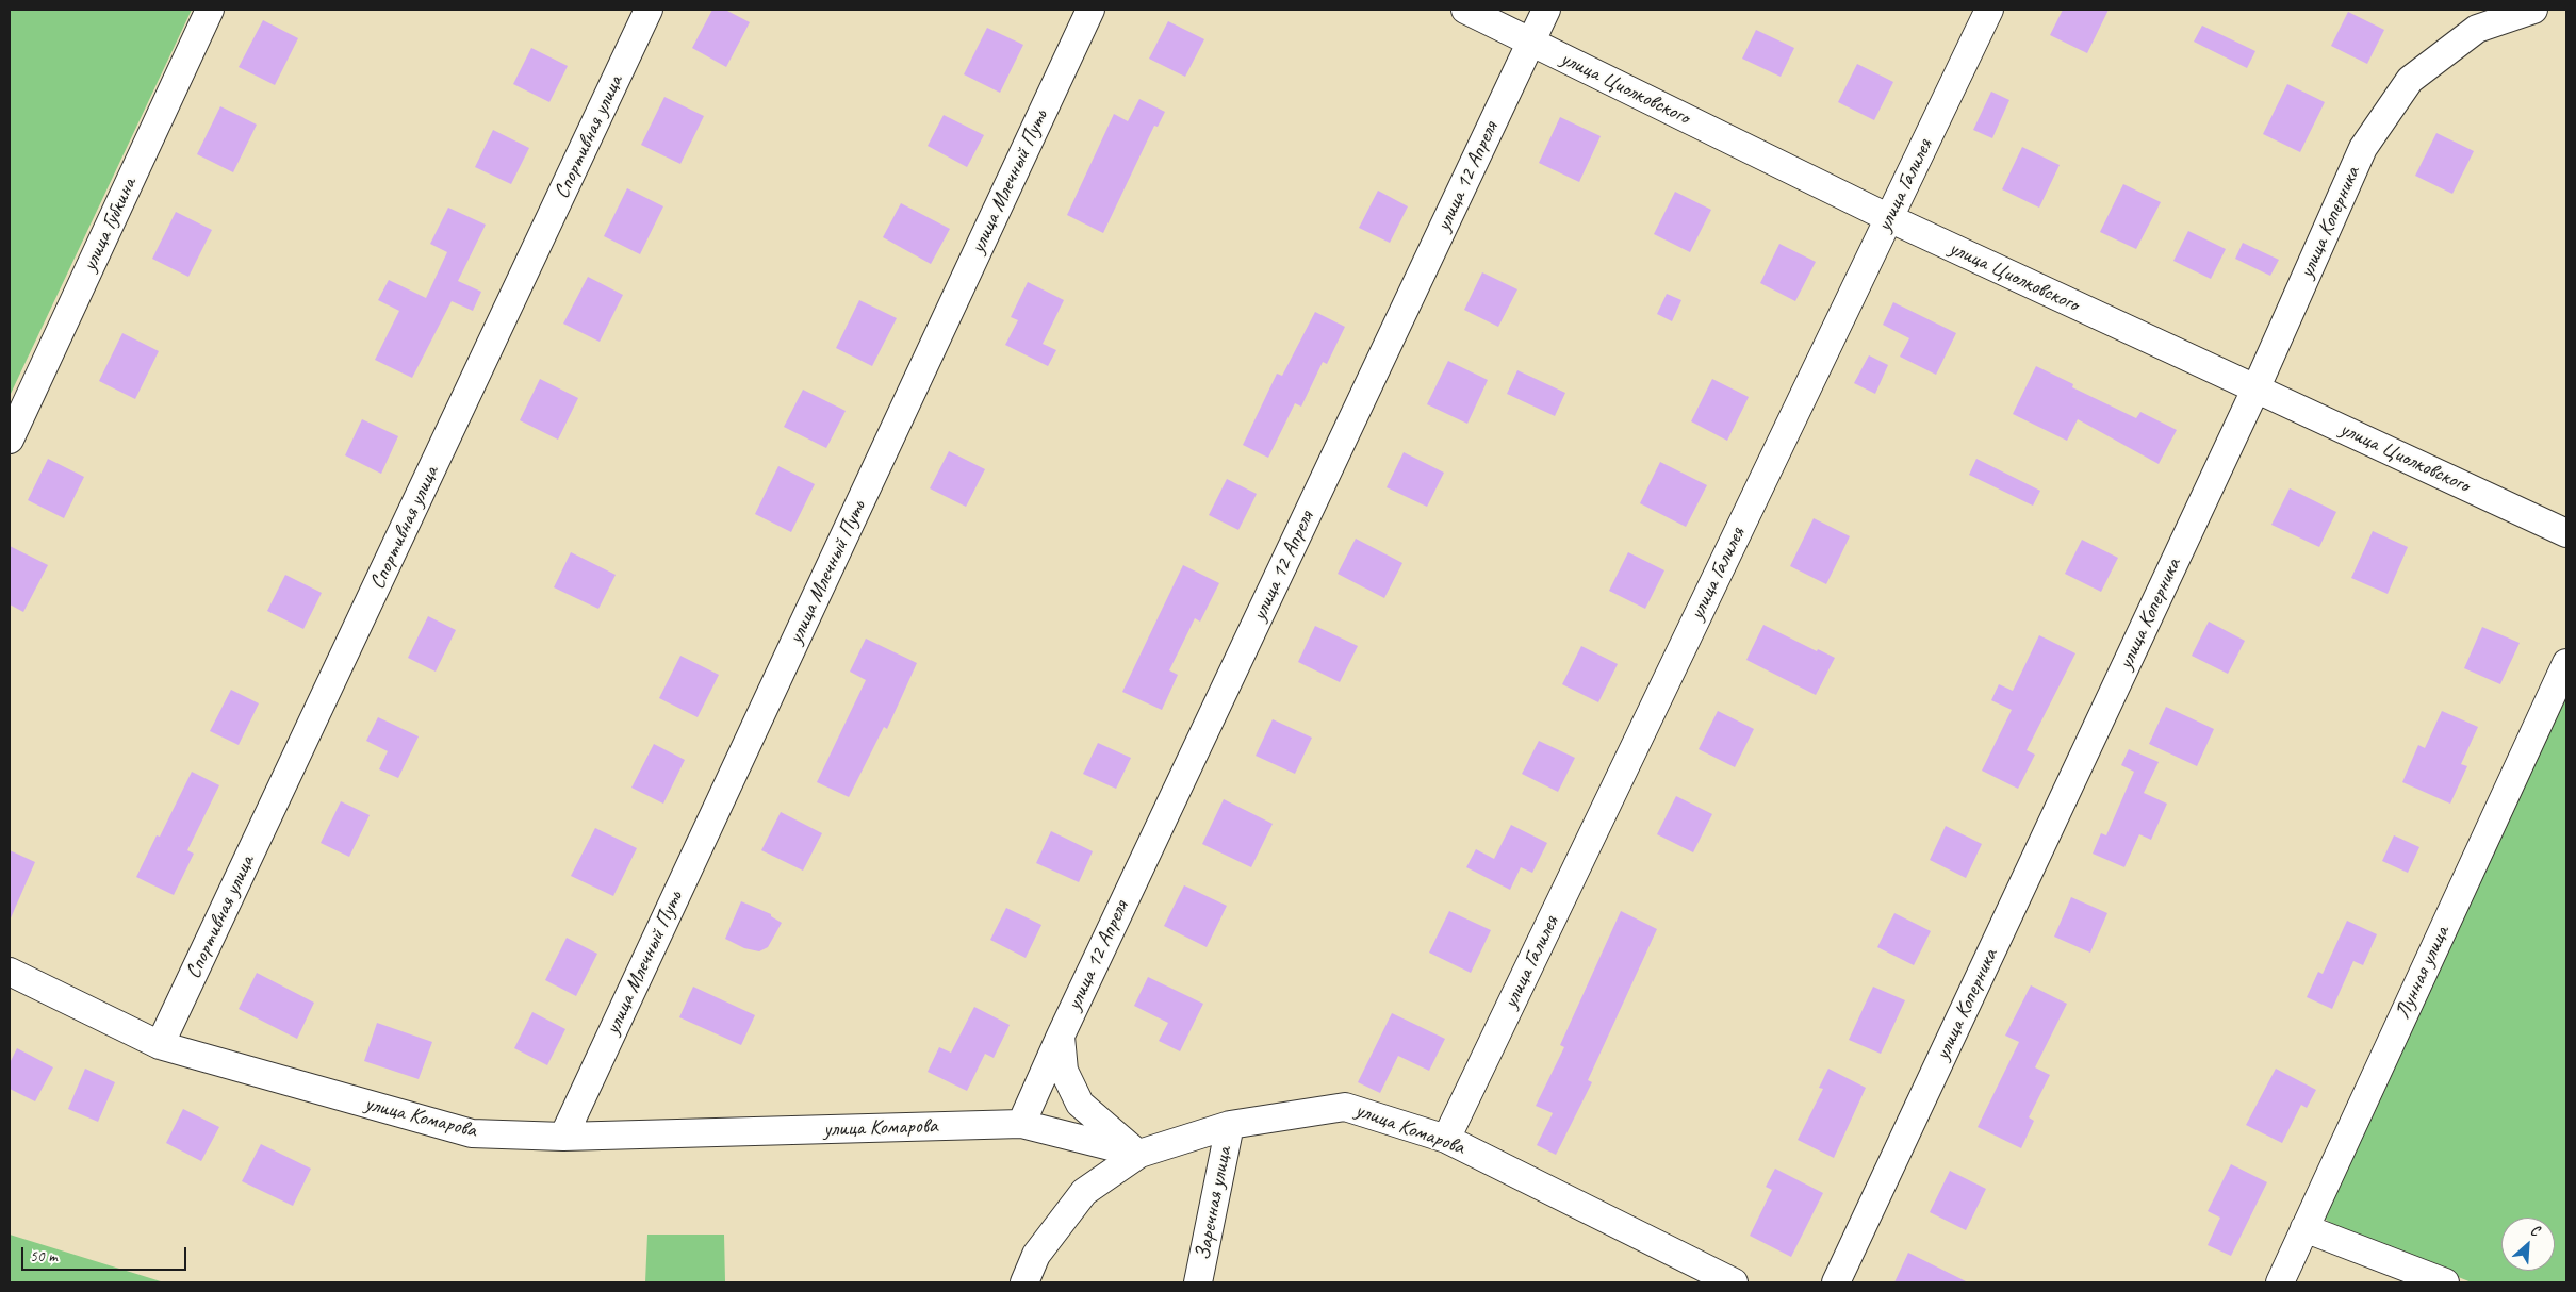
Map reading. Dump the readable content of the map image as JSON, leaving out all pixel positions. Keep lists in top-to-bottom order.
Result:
{
  "streets": {
    "street": [
      "улица Циолковского",
      "Спортивная улица",
      "улица 12 Апреля",
      "улица Млечный Путь",
      "улица Галилея",
      "улица Коперника",
      "улица Губкина",
      "Лунная улица",
      "улица Комарова",
      "Заречная улица"
    ]
  },
  "crossings": [
    ["улица Циолковского", "улица 12 Апреля"],
    ["улица Циолковского", "улица Галилея"],
    ["улица Циолковского", "улица Коперника"],
    ["Спортивная улица", "улица Комарова"],
    ["улица 12 Апреля", "улица Комарова"],
    ["улица Млечный Путь", "улица Комарова"],
    ["улица Галилея", "улица Комарова"],
    ["улица Комарова", "Заречная улица"]
  ],
  "scale_bar": "50 m",
  "north": "top right"
}
